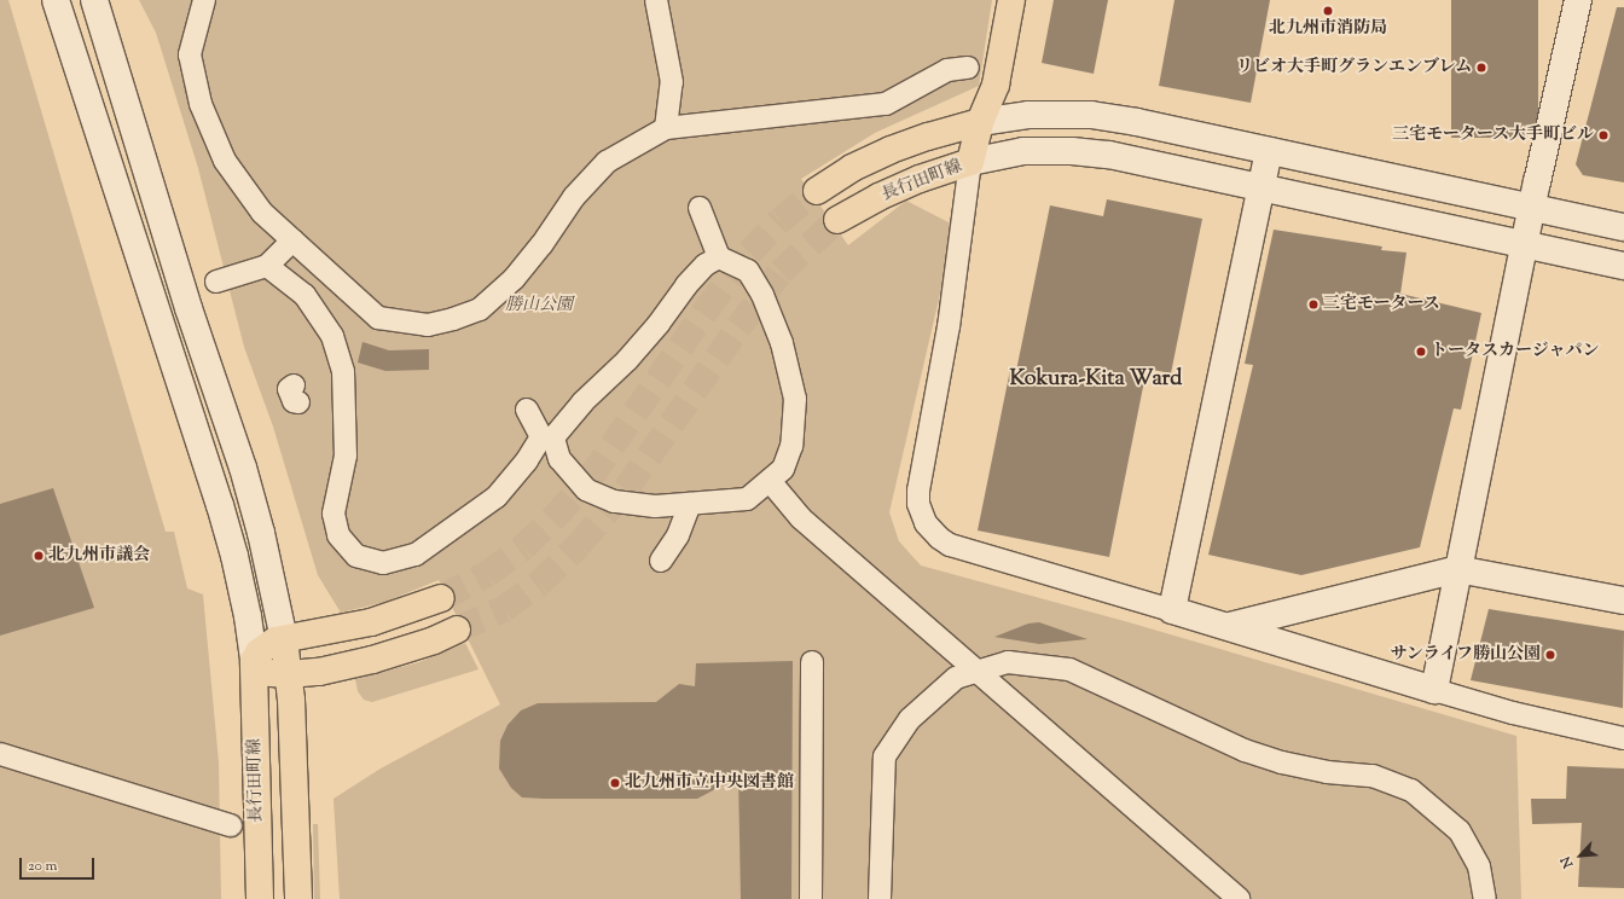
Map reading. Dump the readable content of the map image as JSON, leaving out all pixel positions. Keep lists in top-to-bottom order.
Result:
{
  "streets": {
    "main road": ["長行田町線"]
  },
  "districts": ["Kokura-Kita Ward"],
  "parks": ["勝山公園"],
  "places": [
    "北九州市消防局",
    "リビオ大手町グランエンブレム",
    "三宅モータース大手町ビル",
    "三宅モータース",
    "トータスカージャパン",
    "北九州市議会",
    "サンライフ勝山公園",
    "北九州市立中央図書館"
  ],
  "scale_bar": "20 m",
  "north": "bottom left"
}
